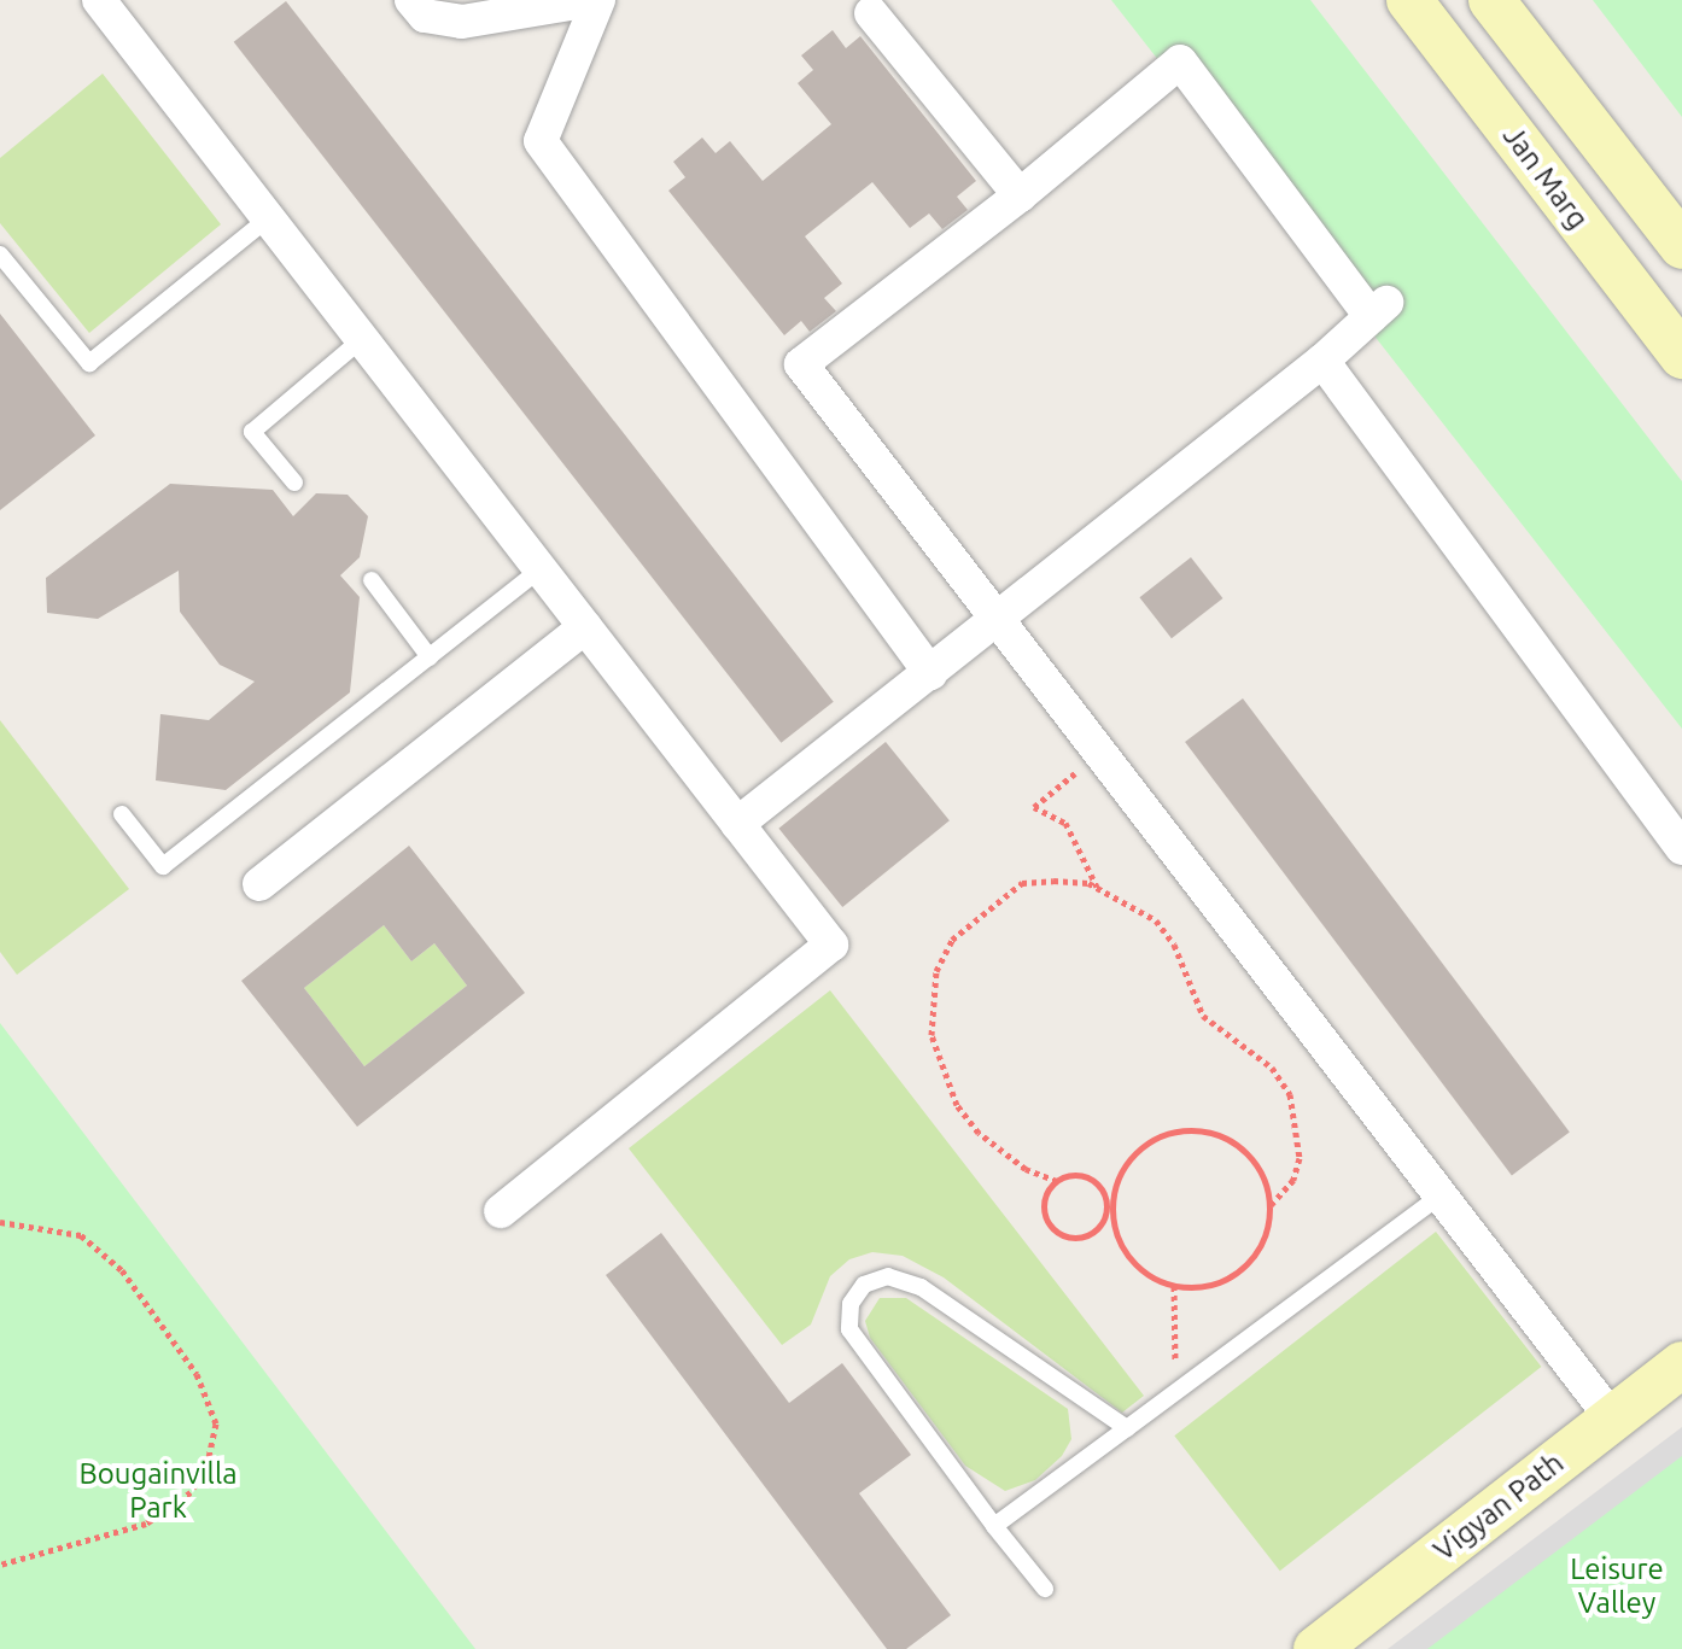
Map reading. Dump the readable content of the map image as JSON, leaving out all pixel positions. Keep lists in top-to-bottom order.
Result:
{
  "streets": {
    "main road": ["Jan Marg", "Vigyan Path"]
  },
  "parks": ["Bougainvilla Park", "Leisure Valley"]
}
